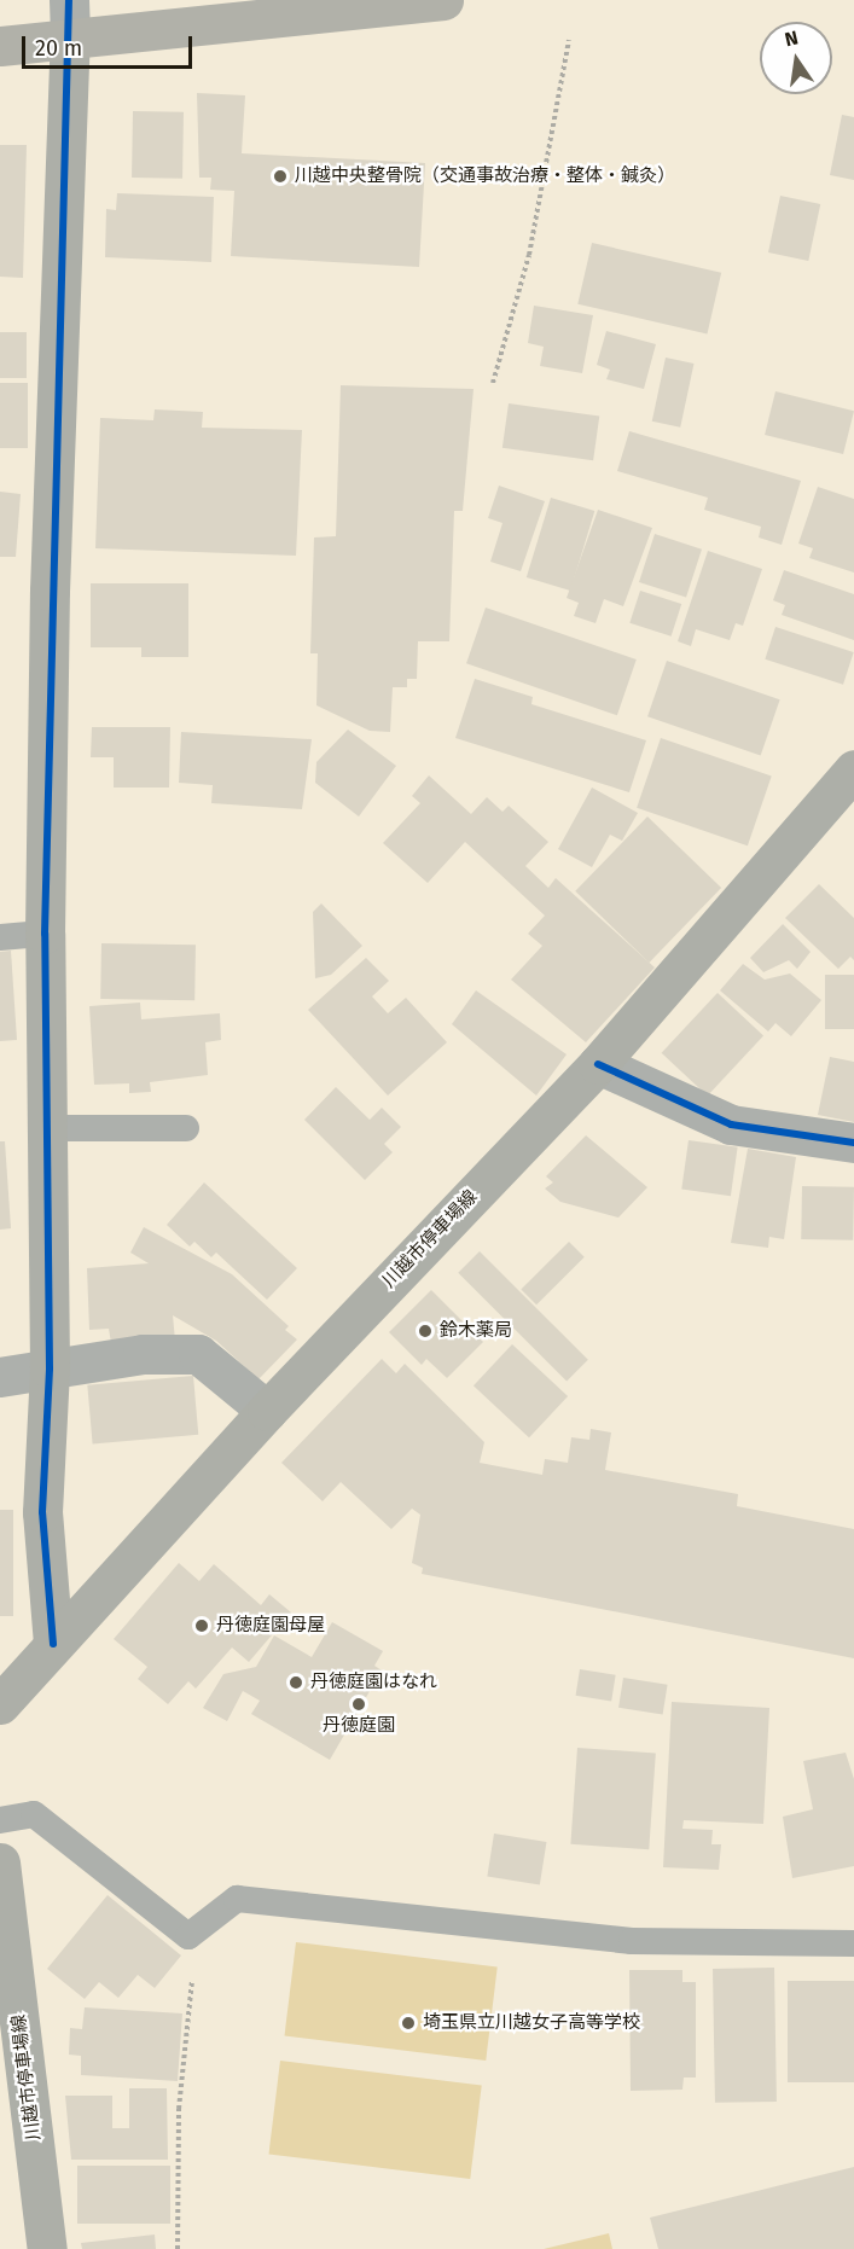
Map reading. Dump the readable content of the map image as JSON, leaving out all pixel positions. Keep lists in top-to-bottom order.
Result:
{
  "streets": {
    "main road": ["川越市停車場線"]
  },
  "places": [
    "川越中央整骨院（交通事故治療・整体・鍼灸）",
    "鈴木薬局",
    "丹徳庭園母屋",
    "丹徳庭園はなれ",
    "丹徳庭園",
    "埼玉県立川越女子高等学校"
  ],
  "scale_bar": "20 m",
  "north": "top"
}
